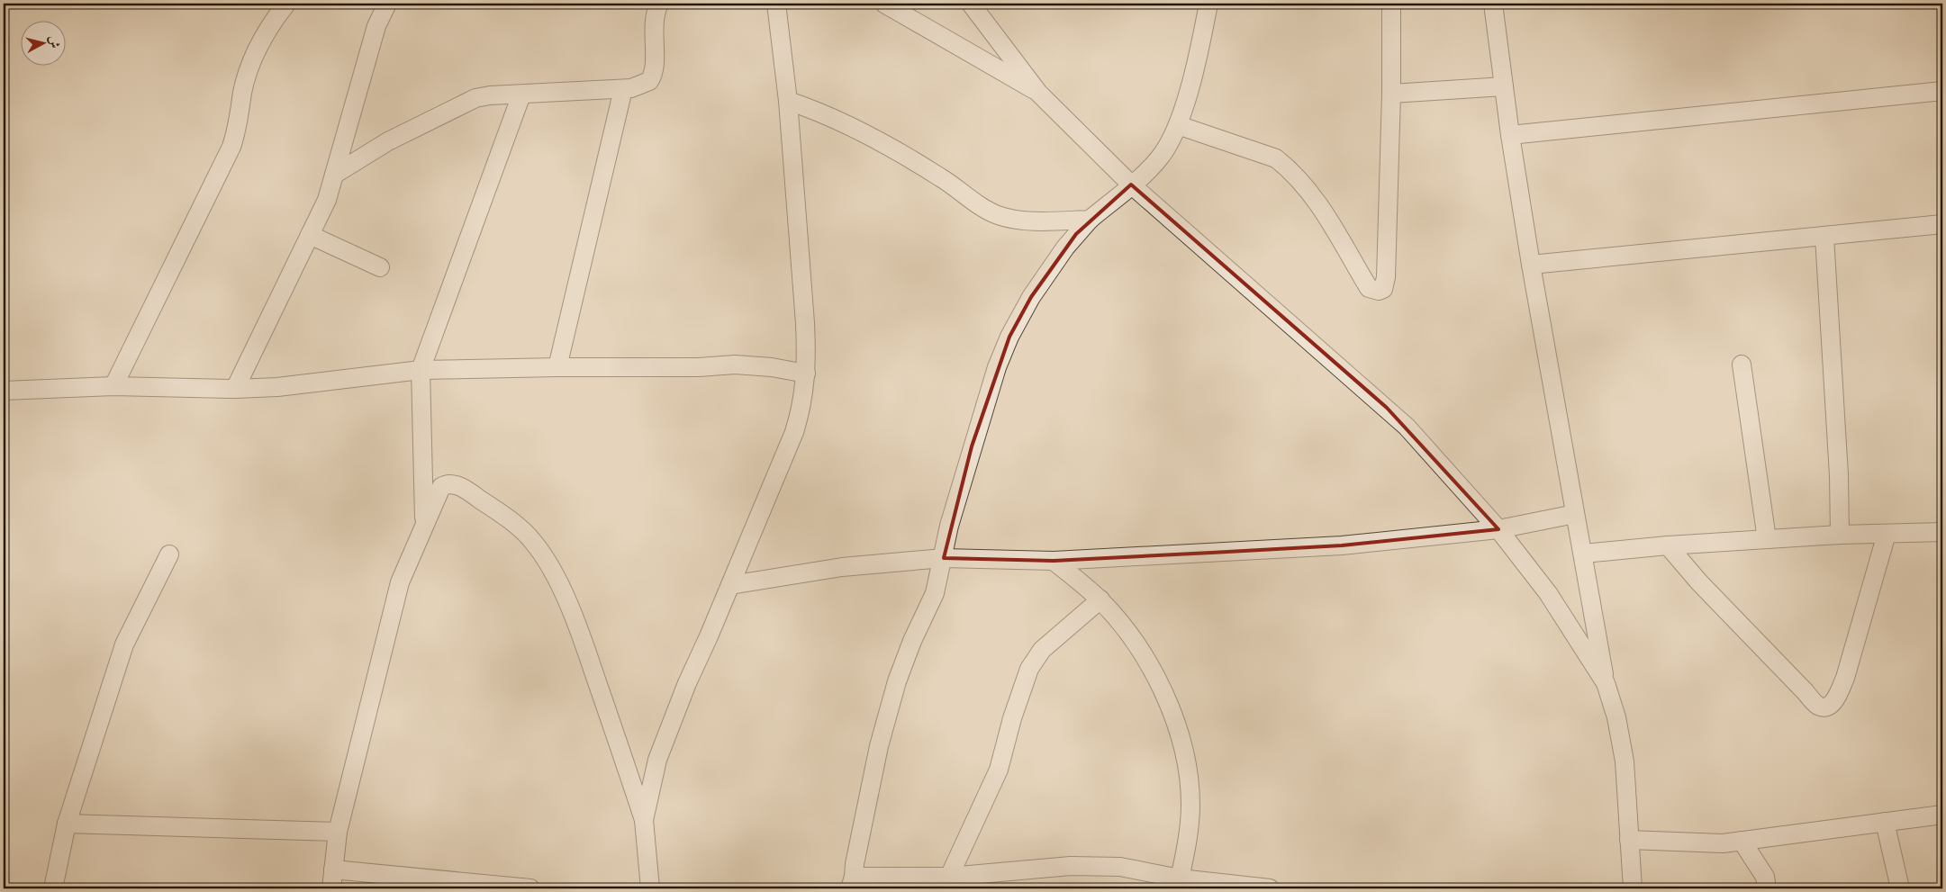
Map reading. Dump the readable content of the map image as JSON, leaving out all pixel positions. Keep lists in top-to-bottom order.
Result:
{
  "north": "right"
}
